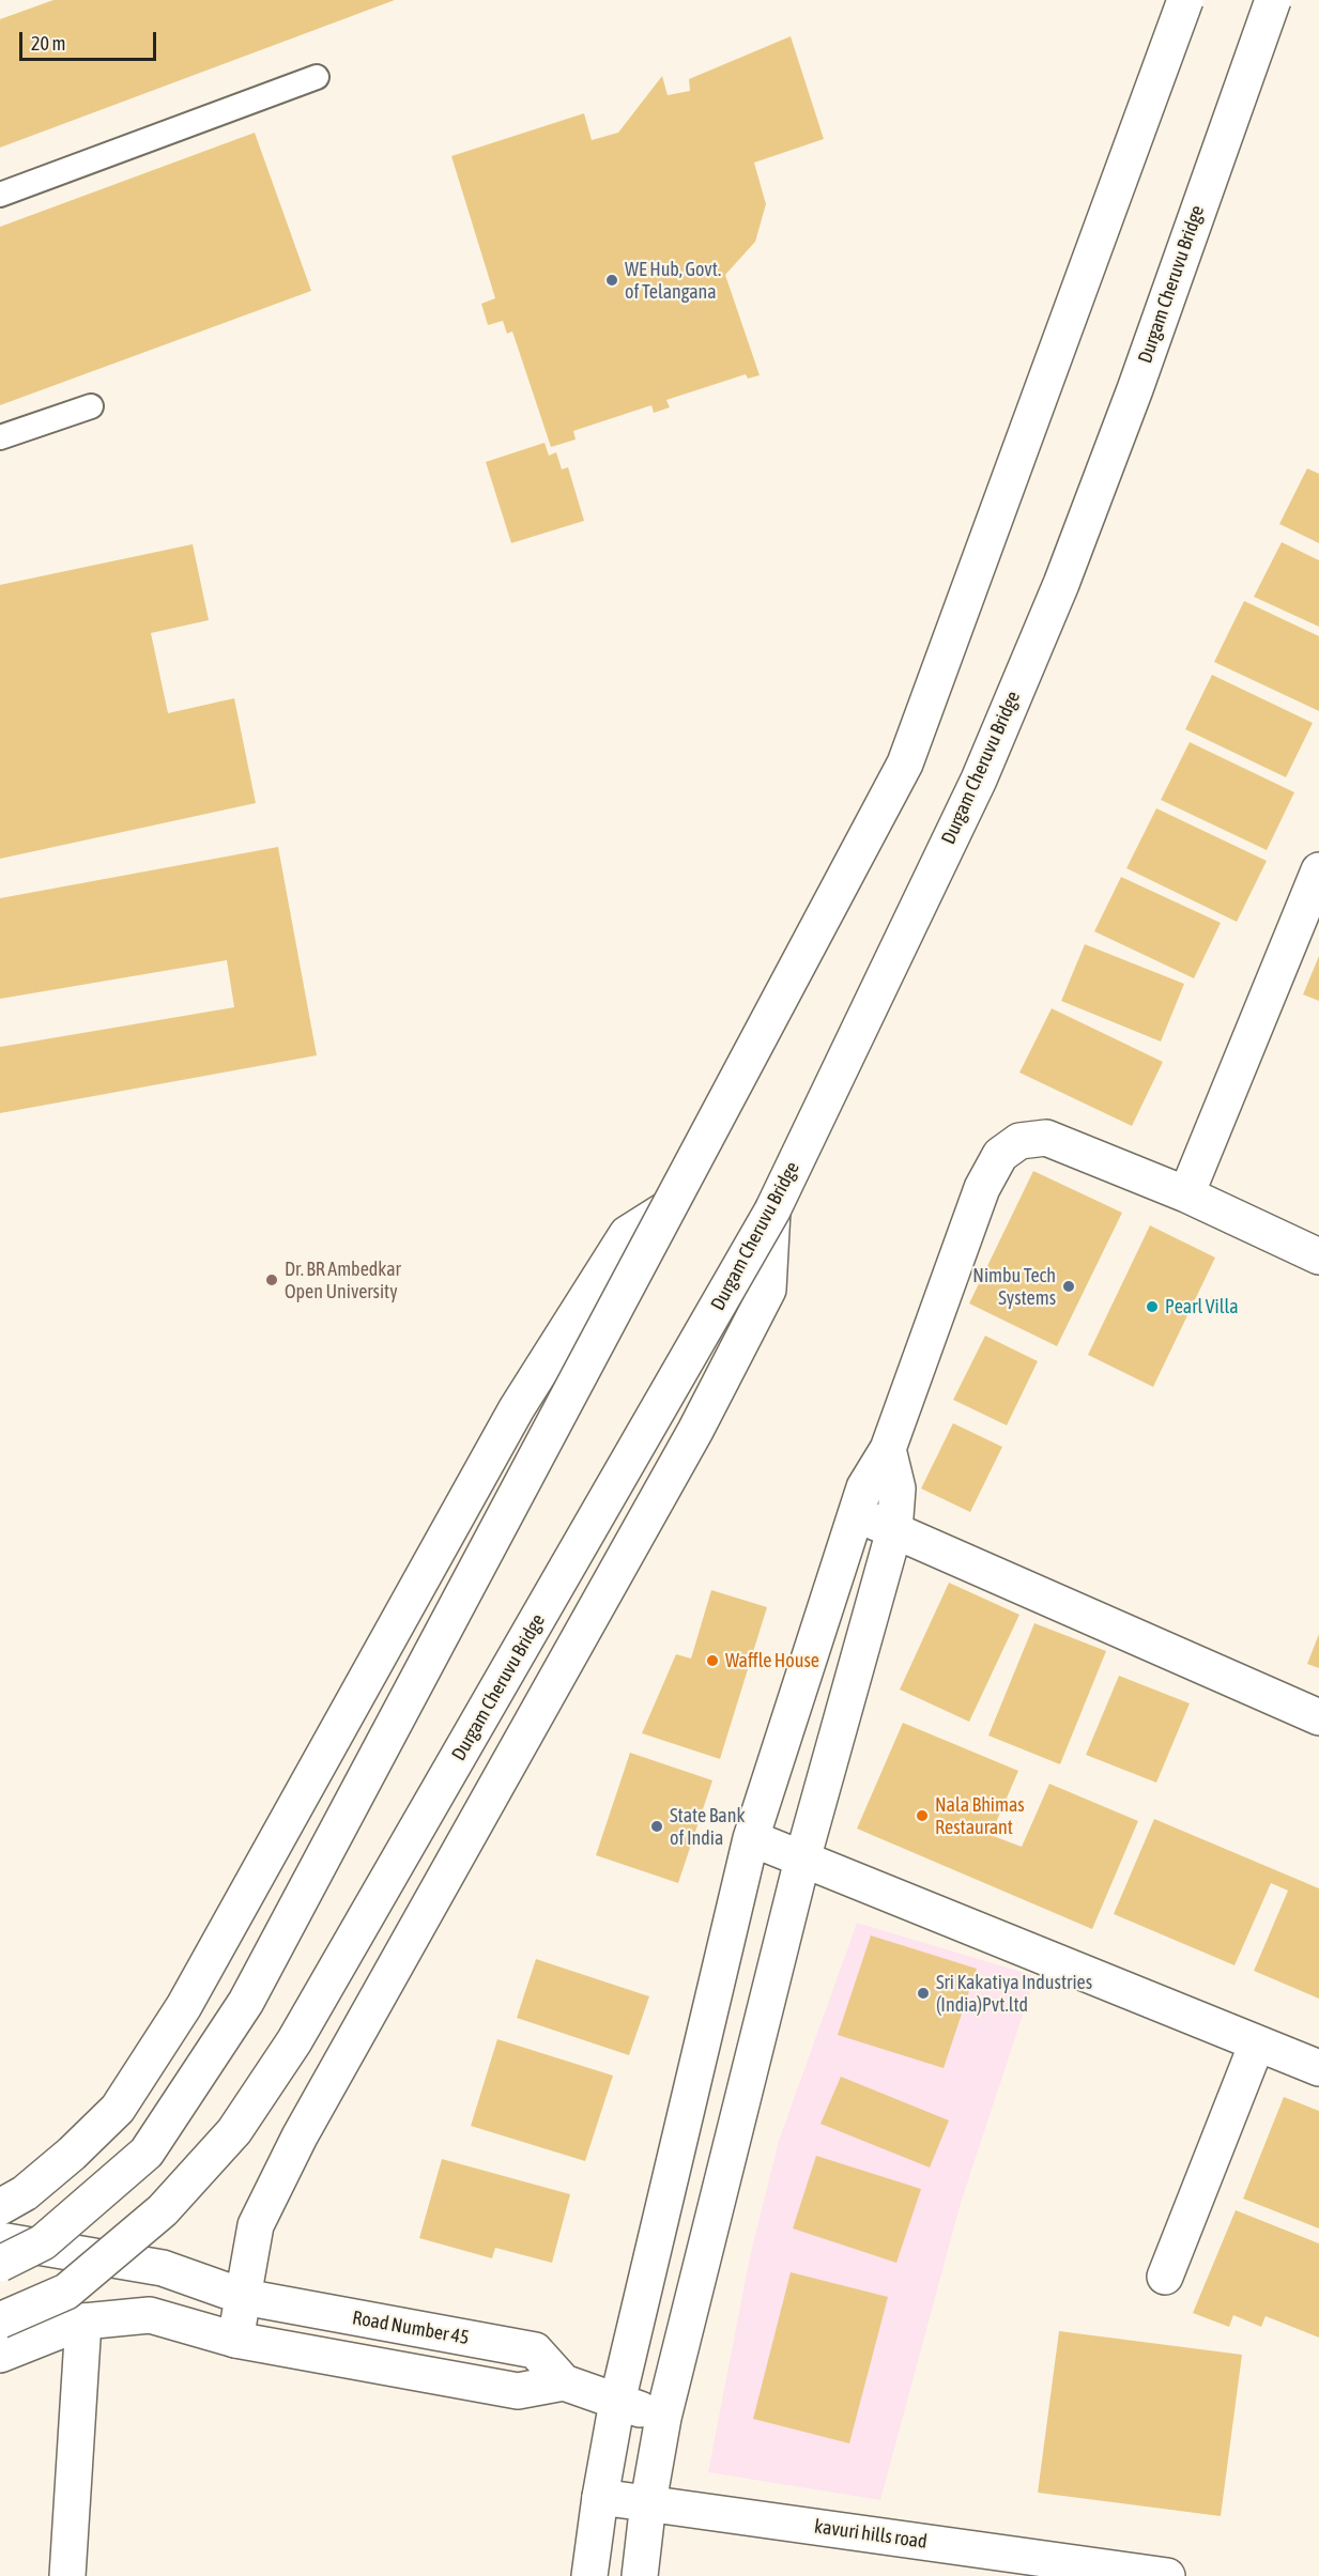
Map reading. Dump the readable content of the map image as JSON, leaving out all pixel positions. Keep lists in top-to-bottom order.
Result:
{
  "streets": {
    "main road": ["Durgam Cheruvu Bridge", "Road Number 45", "kavuri hills road"]
  },
  "places": [
    "WE Hub, Govt. of Telangana",
    "Dr. BR Ambedkar Open University",
    "Nimbu Tech Systems",
    "Pearl Villa",
    "Waffle House",
    "Nala Bhimas Restaurant",
    "State Bank of India",
    "Sri Kakatiya Industries (India)Pvt.ltd"
  ],
  "scale_bar": "20 m"
}
